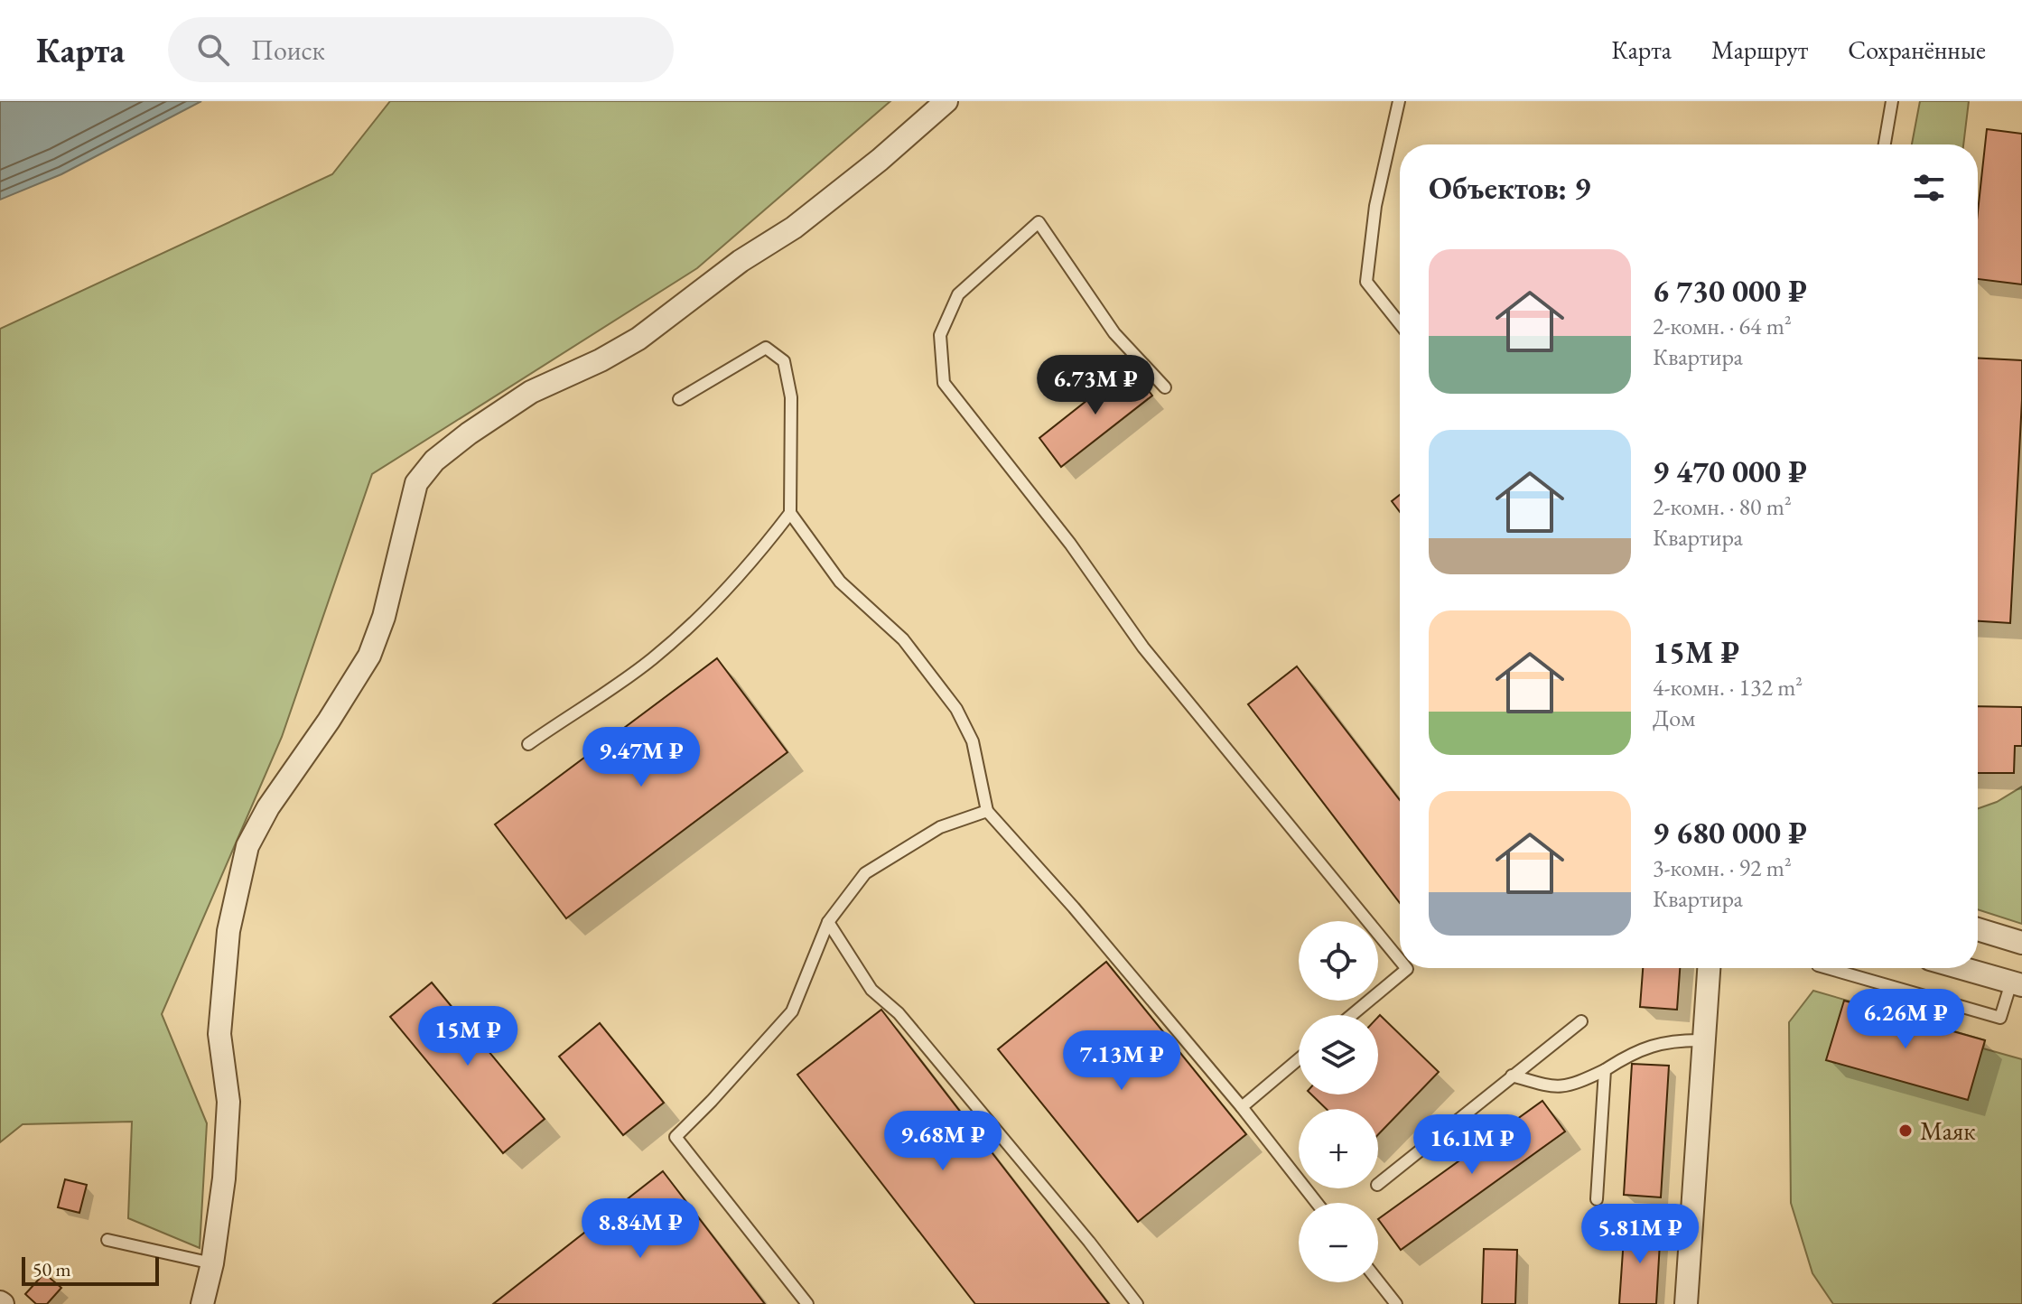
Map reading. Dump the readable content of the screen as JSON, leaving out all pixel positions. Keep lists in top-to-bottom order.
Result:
{
  "places": ["Маяк"],
  "scale_bar": "50 m",
  "page": {
    "header": "Карта",
    "search": "Поиск",
    "nav": ["Карта", "Маршрут", "Сохранённые"],
    "heading": "Объектов: 9",
    "list": [
      {
        "name": "6 730 000 ₽",
        "note": "2-комн. · 64 m² · Квартира"
      },
      {
        "name": "9 470 000 ₽",
        "note": "2-комн. · 80 m² · Квартира"
      },
      {
        "name": "15M ₽",
        "note": "4-комн. · 132 m² · Дом"
      },
      {
        "name": "9 680 000 ₽",
        "note": "3-комн. · 92 m² · Квартира"
      }
    ],
    "price": [
      "6.73M ₽",
      "9.47M ₽",
      "6.26M ₽",
      "15M ₽",
      "7.13M ₽",
      "9.68M ₽",
      "16.1M ₽",
      "8.84M ₽",
      "5.81M ₽"
    ],
    "map_buttons": ["+", "−"],
    "scale": "50 m"
  }
}
